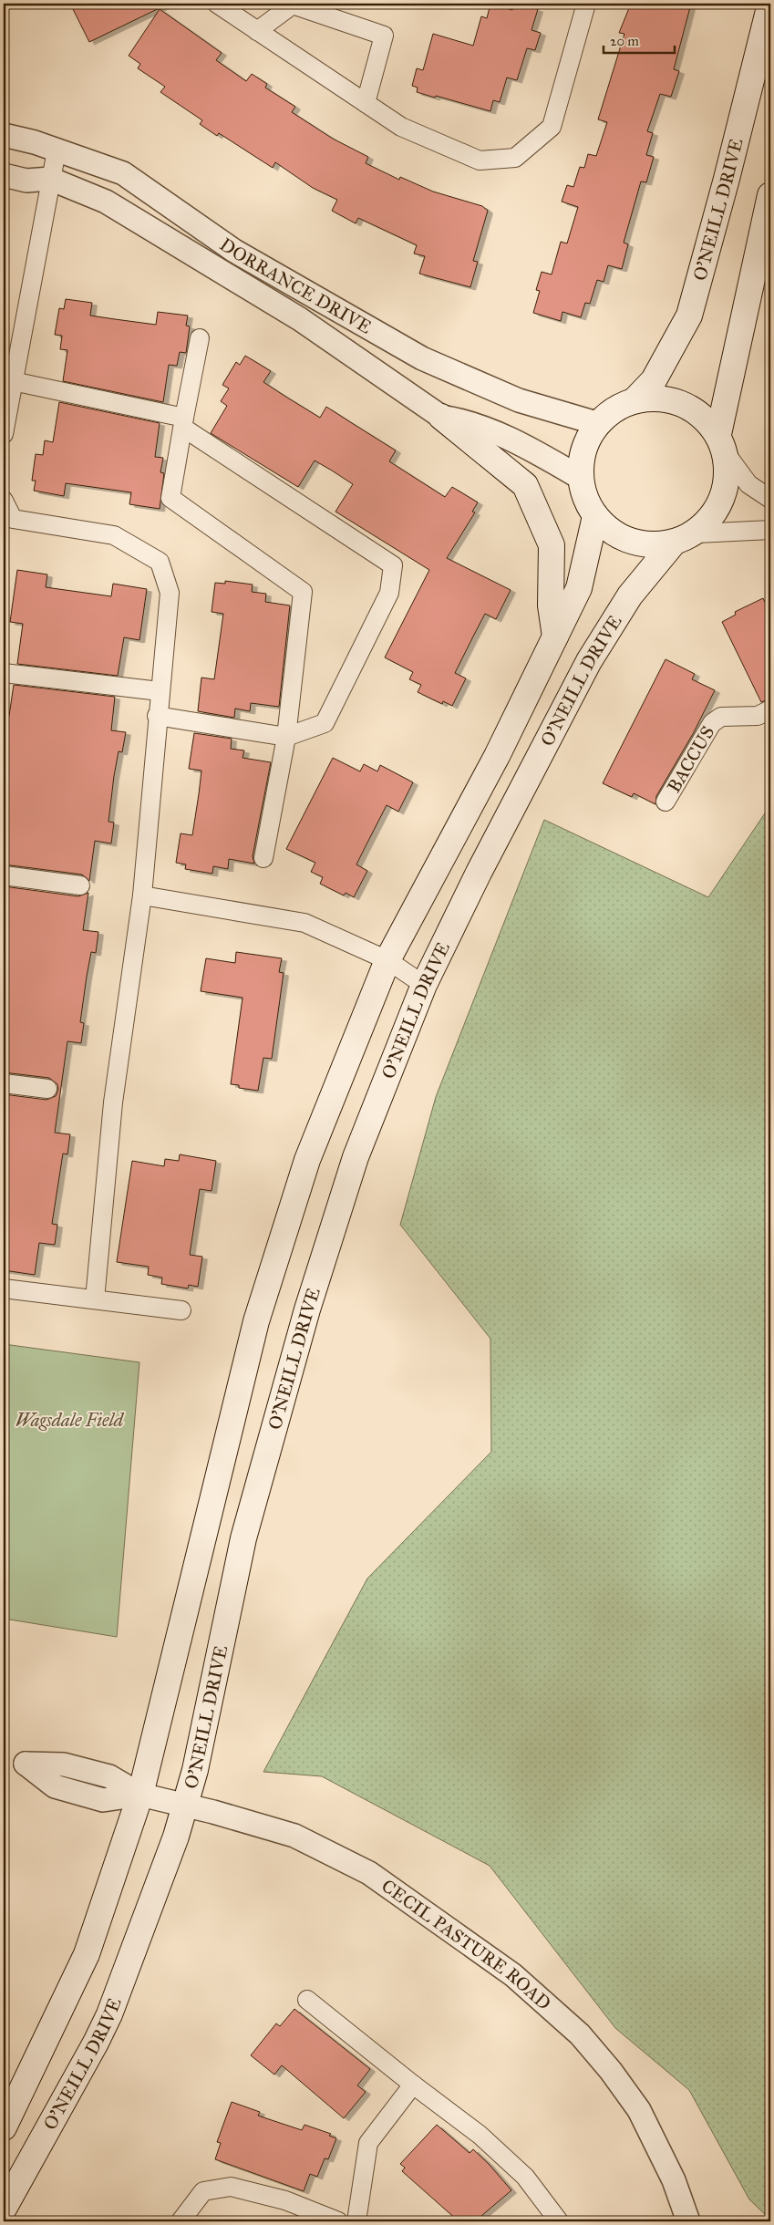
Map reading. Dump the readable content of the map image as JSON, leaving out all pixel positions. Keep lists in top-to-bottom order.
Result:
{
  "streets": {
    "main road": ["O'NEILL DRIVE"],
    "street": ["DORRANCE DRIVE", "BACCUS", "CECIL PASTURE ROAD"]
  },
  "crossings": [
    ["O'NEILL DRIVE", "DORRANCE DRIVE"],
    ["O'NEILL DRIVE", "CECIL PASTURE ROAD"]
  ],
  "parks": ["Wagsdale Field"],
  "scale_bar": "20 m"
}
